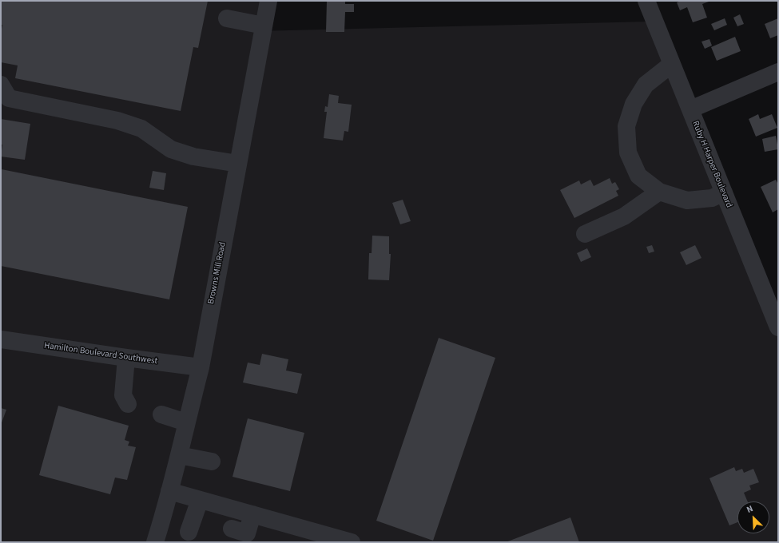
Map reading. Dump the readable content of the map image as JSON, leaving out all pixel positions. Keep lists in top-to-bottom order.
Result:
{
  "streets": {
    "street": ["Ruby H Harper Boulevard", "Browns Mill Road", "Hamilton Boulevard Southwest"]
  },
  "crossings": [
    ["Browns Mill Road", "Hamilton Boulevard Southwest"]
  ],
  "north": "top left"
}
